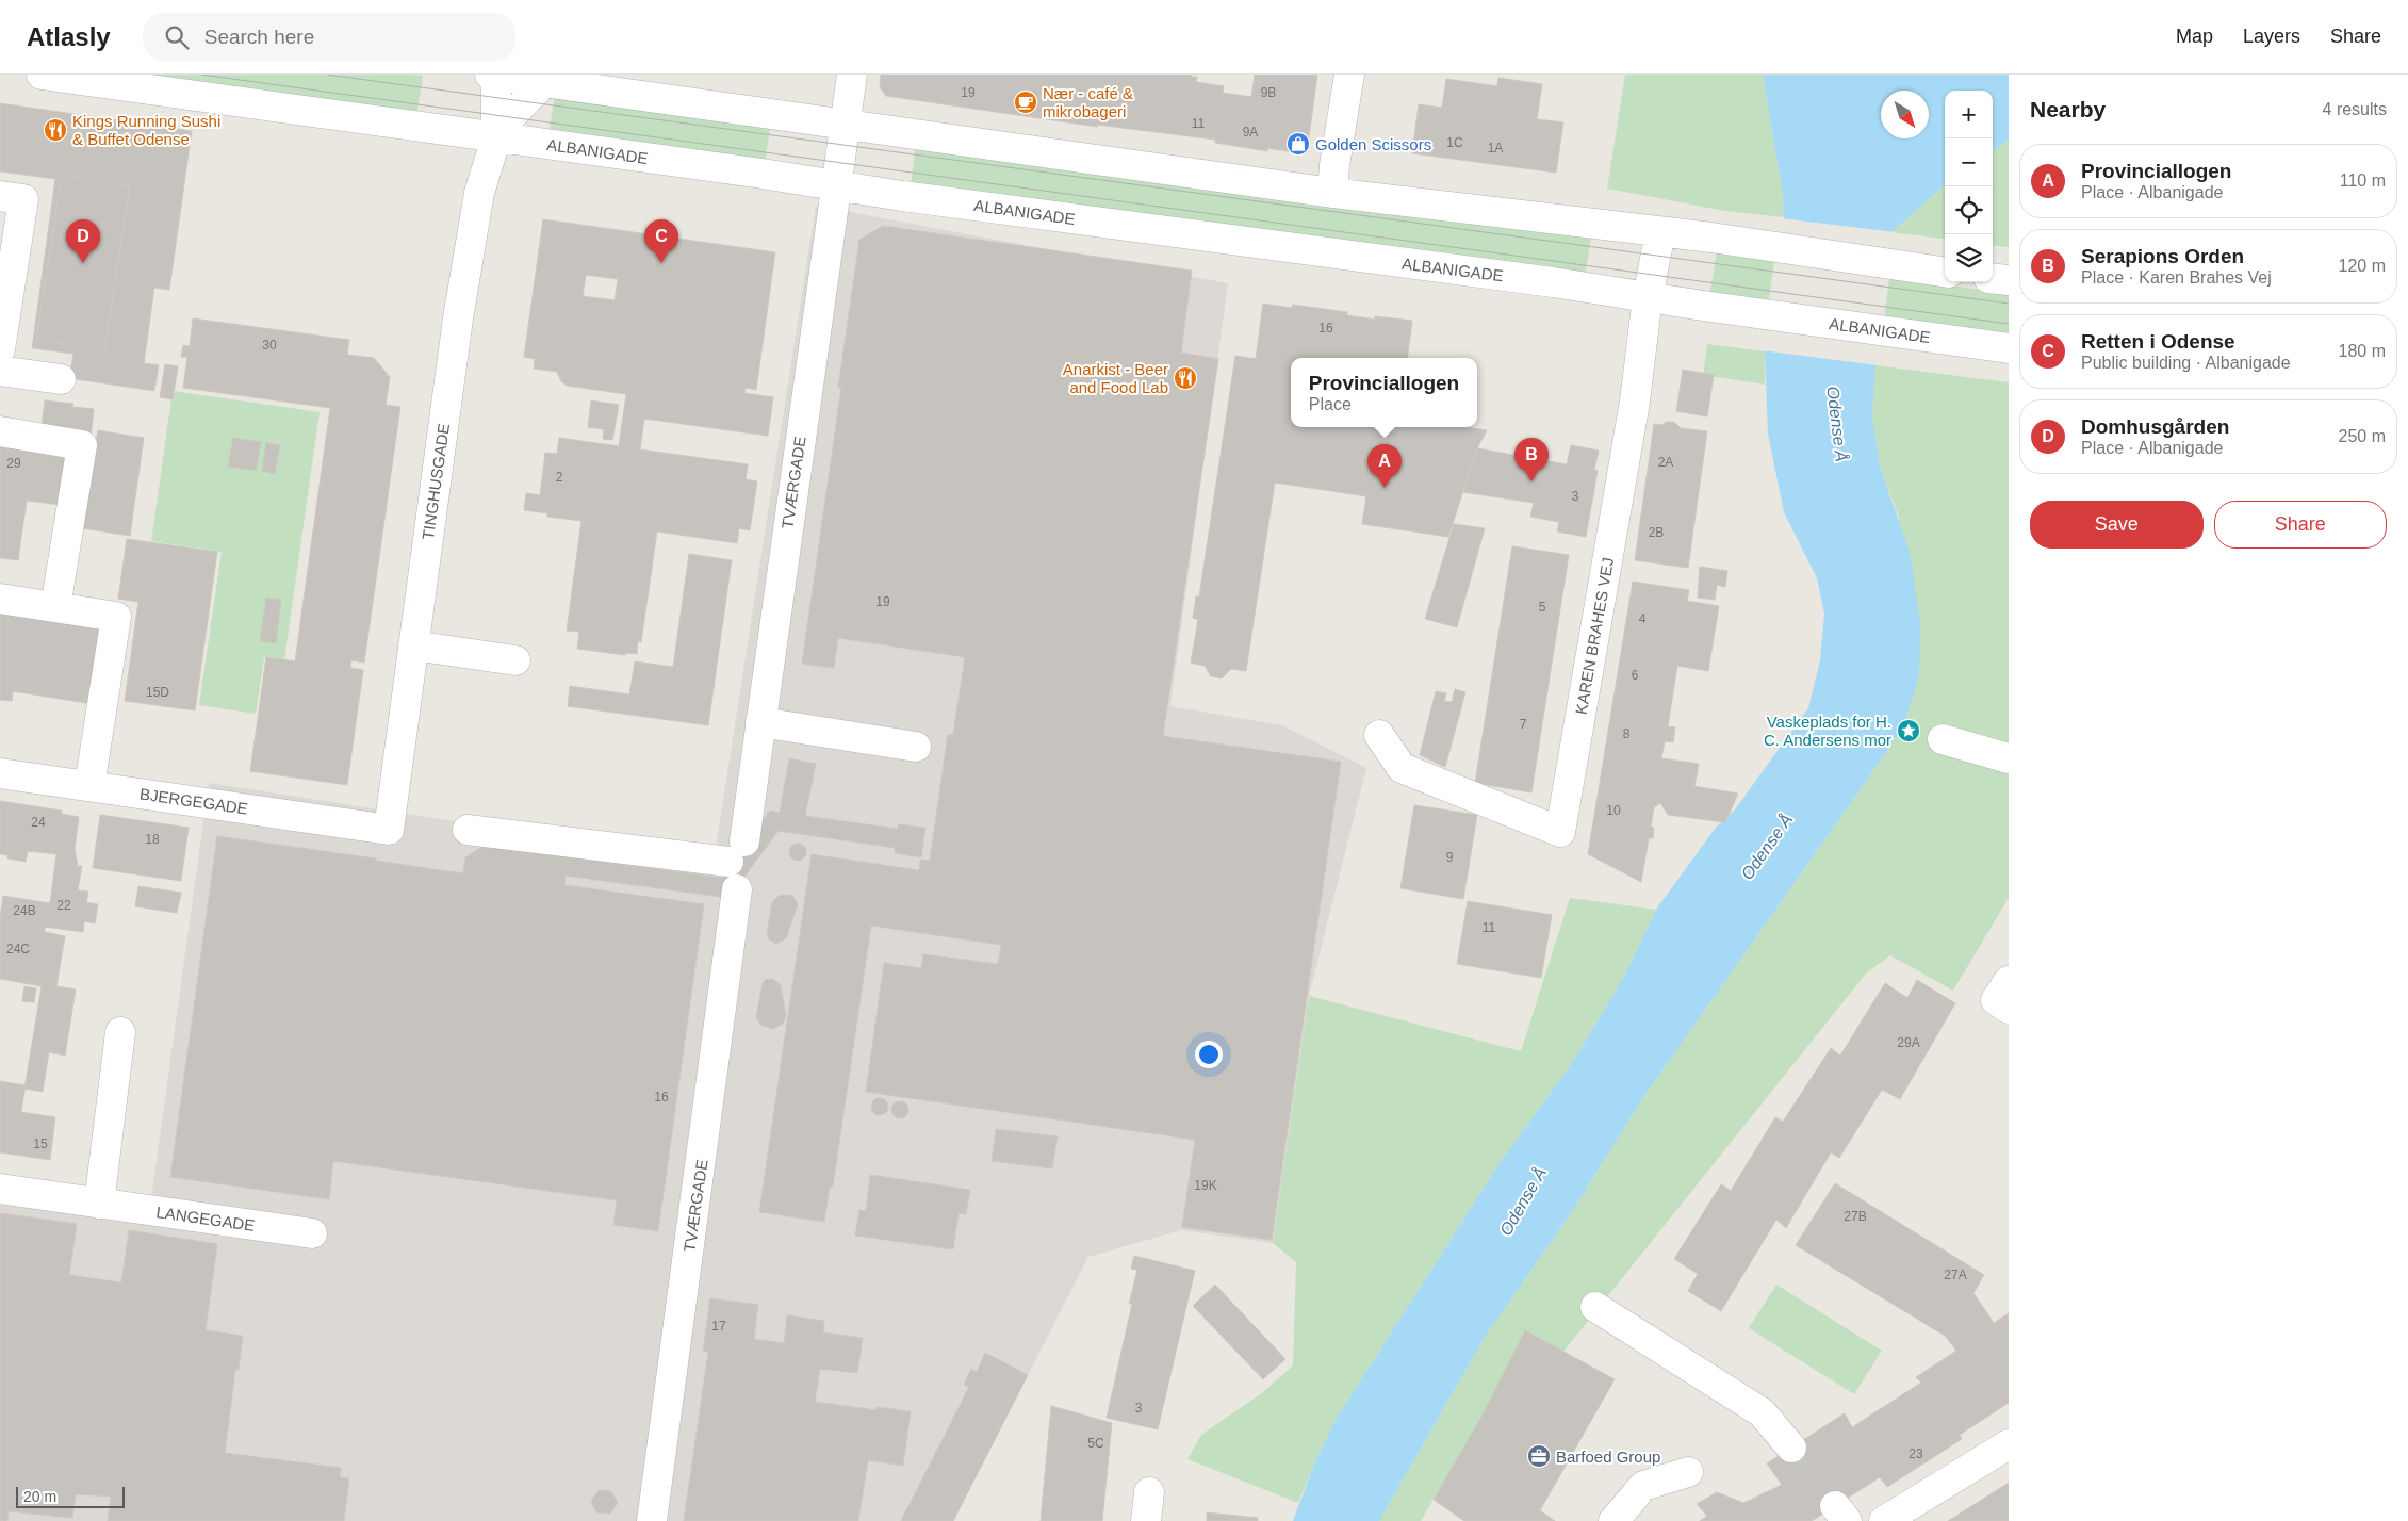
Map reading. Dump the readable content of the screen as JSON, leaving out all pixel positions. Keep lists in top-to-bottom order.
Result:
{
  "streets": {
    "street": [
      "ALBANIGADE",
      "TINGHUSGADE",
      "TVÆRGADE",
      "KAREN BRAHES VEJ",
      "BJERGEGADE",
      "LANGEGADE"
    ]
  },
  "crossings": [
    ["ALBANIGADE", "TINGHUSGADE"],
    ["ALBANIGADE", "TVÆRGADE"],
    ["ALBANIGADE", "KAREN BRAHES VEJ"],
    ["TINGHUSGADE", "BJERGEGADE"]
  ],
  "water": ["Odense Å"],
  "places": {
    "cafe": ["Nær - café & mikrobageri"],
    "restaurant": ["Kings Running Sushi & Buffet Odense", "Anarkist - Beer and Food Lab"],
    "shop": ["Golden Scissors"],
    "place": ["Vaskeplads for H. C. Andersens mor"],
    "office": ["Barfoed Group"]
  },
  "house_numbers": [
    "19",
    "9B",
    "11",
    "9A",
    "1C",
    "1A",
    "16",
    "30",
    "2A",
    "29",
    "2",
    "3",
    "2B",
    "19",
    "5",
    "4",
    "6",
    "15D",
    "7",
    "8",
    "10",
    "24",
    "18",
    "9",
    "22",
    "24B",
    "11",
    "24C",
    "29A",
    "16",
    "15",
    "19K",
    "27B",
    "27A",
    "17",
    "3",
    "5C",
    "23"
  ],
  "scale_bar": "20 m",
  "north": "bottom right",
  "page": {
    "header": "Atlasly",
    "search": "Search here",
    "nav": ["Map", "Layers", "Share"],
    "heading": ["Nearby", "4 results"],
    "map_buttons": ["+", "−"],
    "list": [
      {
        "mark": "A",
        "name": "Provinciallogen",
        "note": "Place · Albanigade",
        "value": "110 m"
      },
      {
        "mark": "B",
        "name": "Serapions Orden",
        "note": "Place · Karen Brahes Vej",
        "value": "120 m"
      },
      {
        "mark": "C",
        "name": "Retten i Odense",
        "note": "Public building · Albanigade",
        "value": "180 m"
      },
      {
        "mark": "D",
        "name": "Domhusgården",
        "note": "Place · Albanigade",
        "value": "250 m"
      }
    ],
    "pins": [
      "C",
      "D",
      "B",
      "A"
    ],
    "popup": ["Provinciallogen", "Place"],
    "buttons": ["Save", "Share"],
    "scale": "20 m"
  }
}
